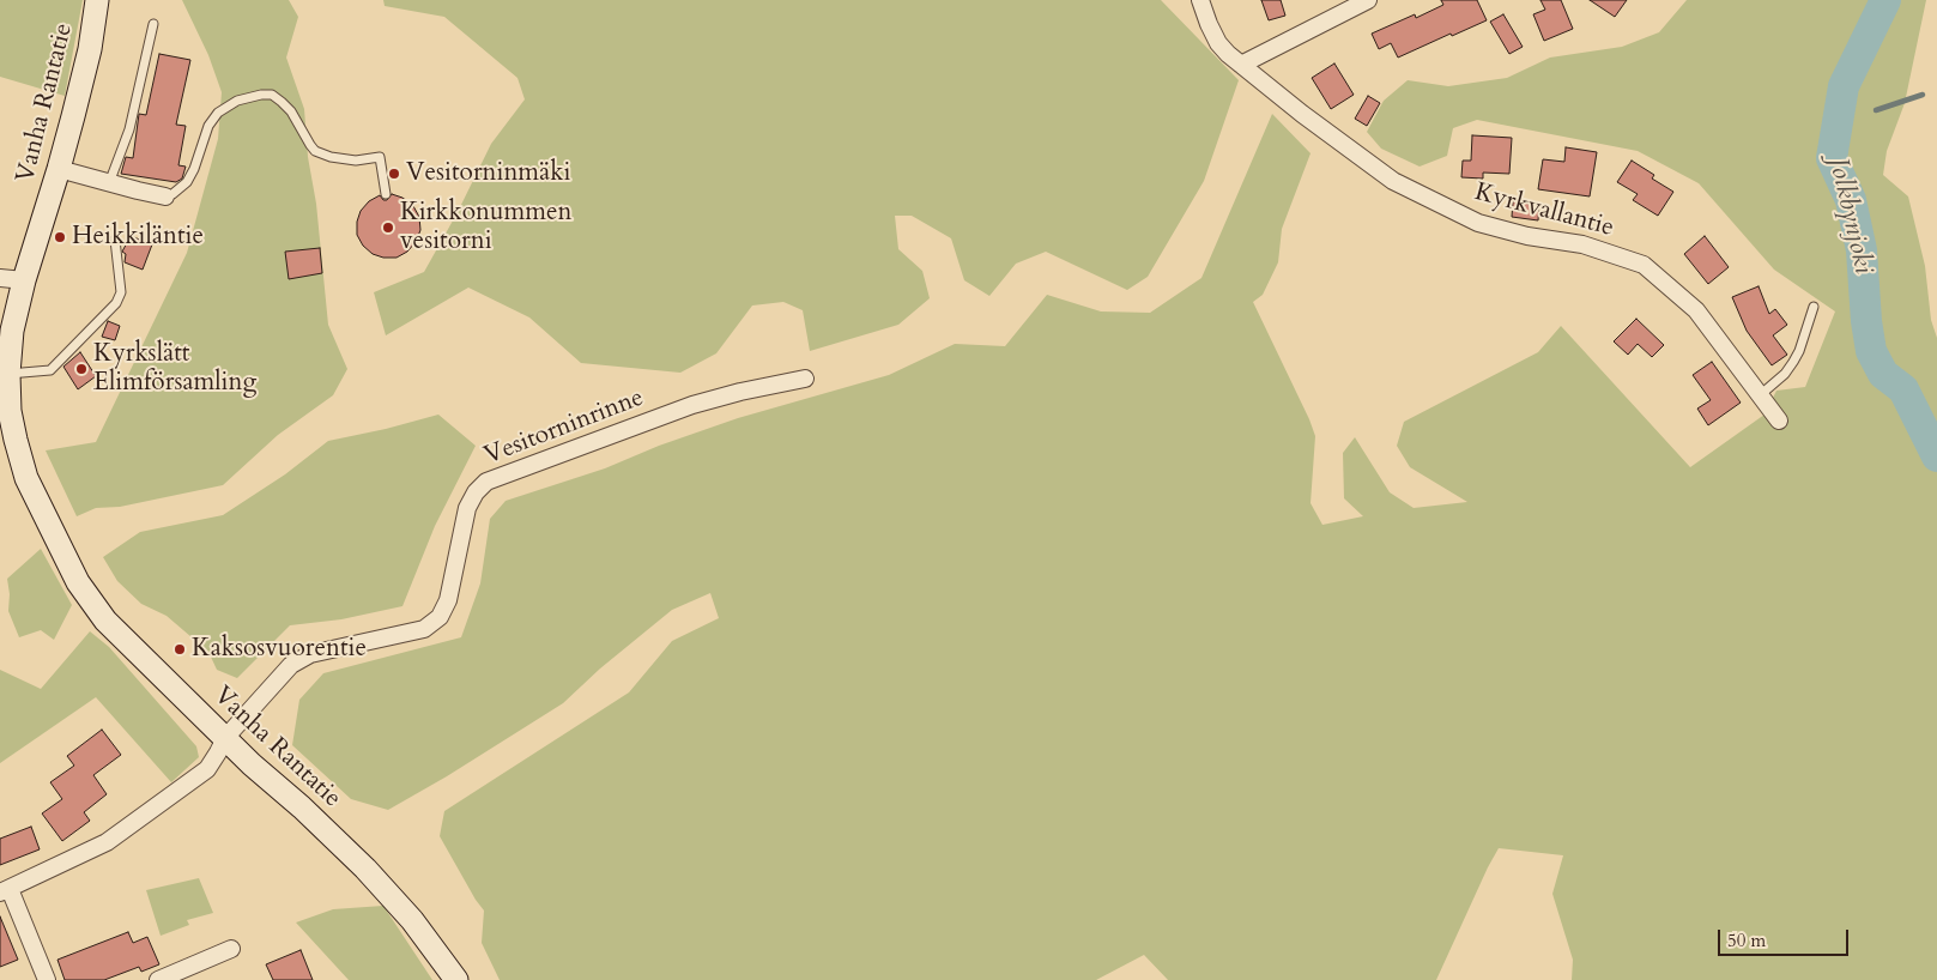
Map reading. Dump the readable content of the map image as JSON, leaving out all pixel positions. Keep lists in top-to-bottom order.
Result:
{
  "streets": {
    "main road": ["Vanha Rantatie"],
    "street": ["Kyrkvallantie", "Vesitorninrinne"]
  },
  "crossings": [
    ["Vanha Rantatie", "Vesitorninrinne"]
  ],
  "water": ["Jolkbynjoki"],
  "places": [
    "Vesitorninmäki",
    "Kirkkonummen vesitorni",
    "Heikkiläntie",
    "Kyrkslätt Elimförsamling",
    "Kaksosvuorentie"
  ],
  "scale_bar": "50 m"
}
